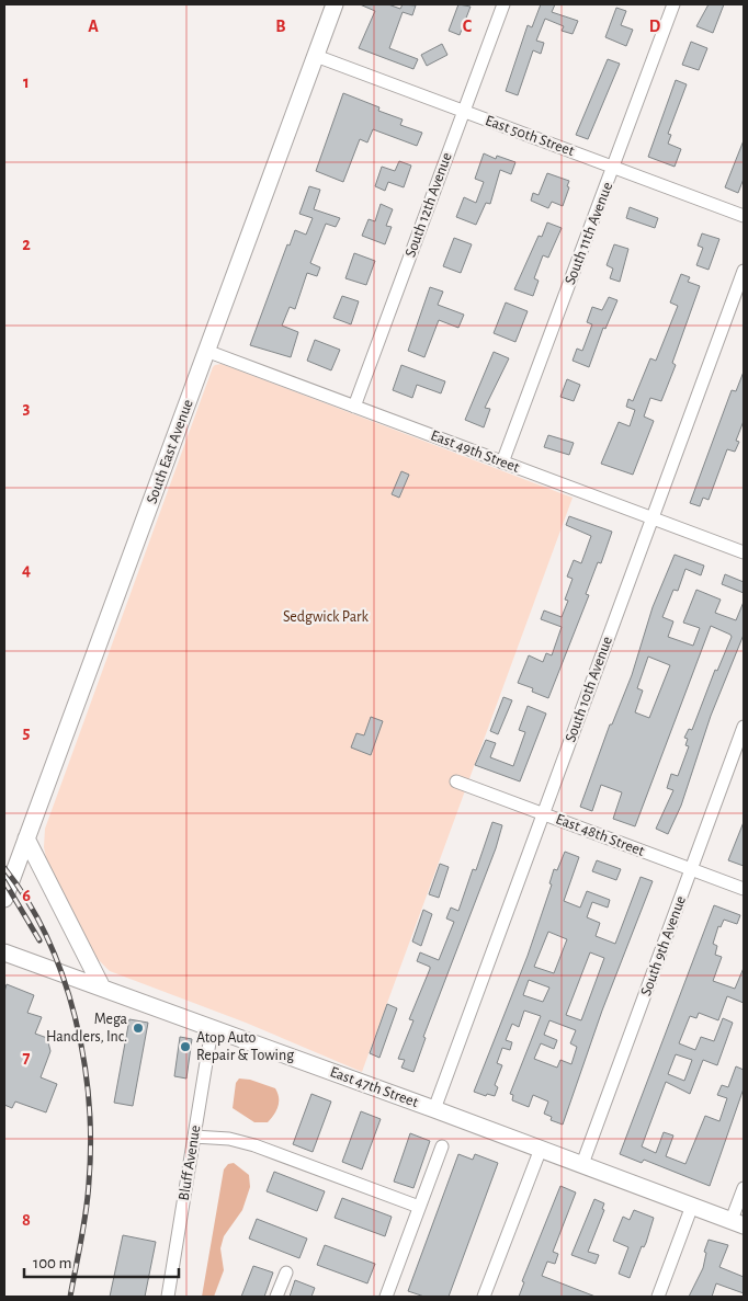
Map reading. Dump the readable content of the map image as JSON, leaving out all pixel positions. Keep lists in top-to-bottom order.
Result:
{
  "streets": {
    "main road": ["South East Avenue", "East 47th Street"],
    "street": [
      "East 50th Street",
      "South 12th Avenue",
      "South 11th Avenue",
      "East 49th Street",
      "South 10th Avenue",
      "East 48th Street",
      "South 9th Avenue",
      "Bluff Avenue"
    ]
  },
  "crossings": [
    ["East 50th Street", "South 12th Avenue"],
    ["East 50th Street", "South 11th Avenue"],
    ["East 50th Street", "South East Avenue"],
    ["South 12th Avenue", "East 49th Street"],
    ["South 11th Avenue", "East 49th Street"],
    ["South East Avenue", "East 49th Street"],
    ["East 49th Street", "South 10th Avenue"],
    ["South 10th Avenue", "East 48th Street"],
    ["South 10th Avenue", "East 47th Street"],
    ["East 48th Street", "South 9th Avenue"],
    ["South 9th Avenue", "East 47th Street"],
    ["East 47th Street", "Bluff Avenue"]
  ],
  "parks": ["Sedgwick Park"],
  "places": ["Mega Handlers, Inc.", "Atop Auto Repair & Towing"],
  "scale_bar": "100 m",
  "grid": {
    "columns": [
      "A",
      "B",
      "C",
      "D"
    ],
    "rows": [
      "1",
      "2",
      "3",
      "4",
      "5",
      "6",
      "7",
      "8"
    ]
  }
}
